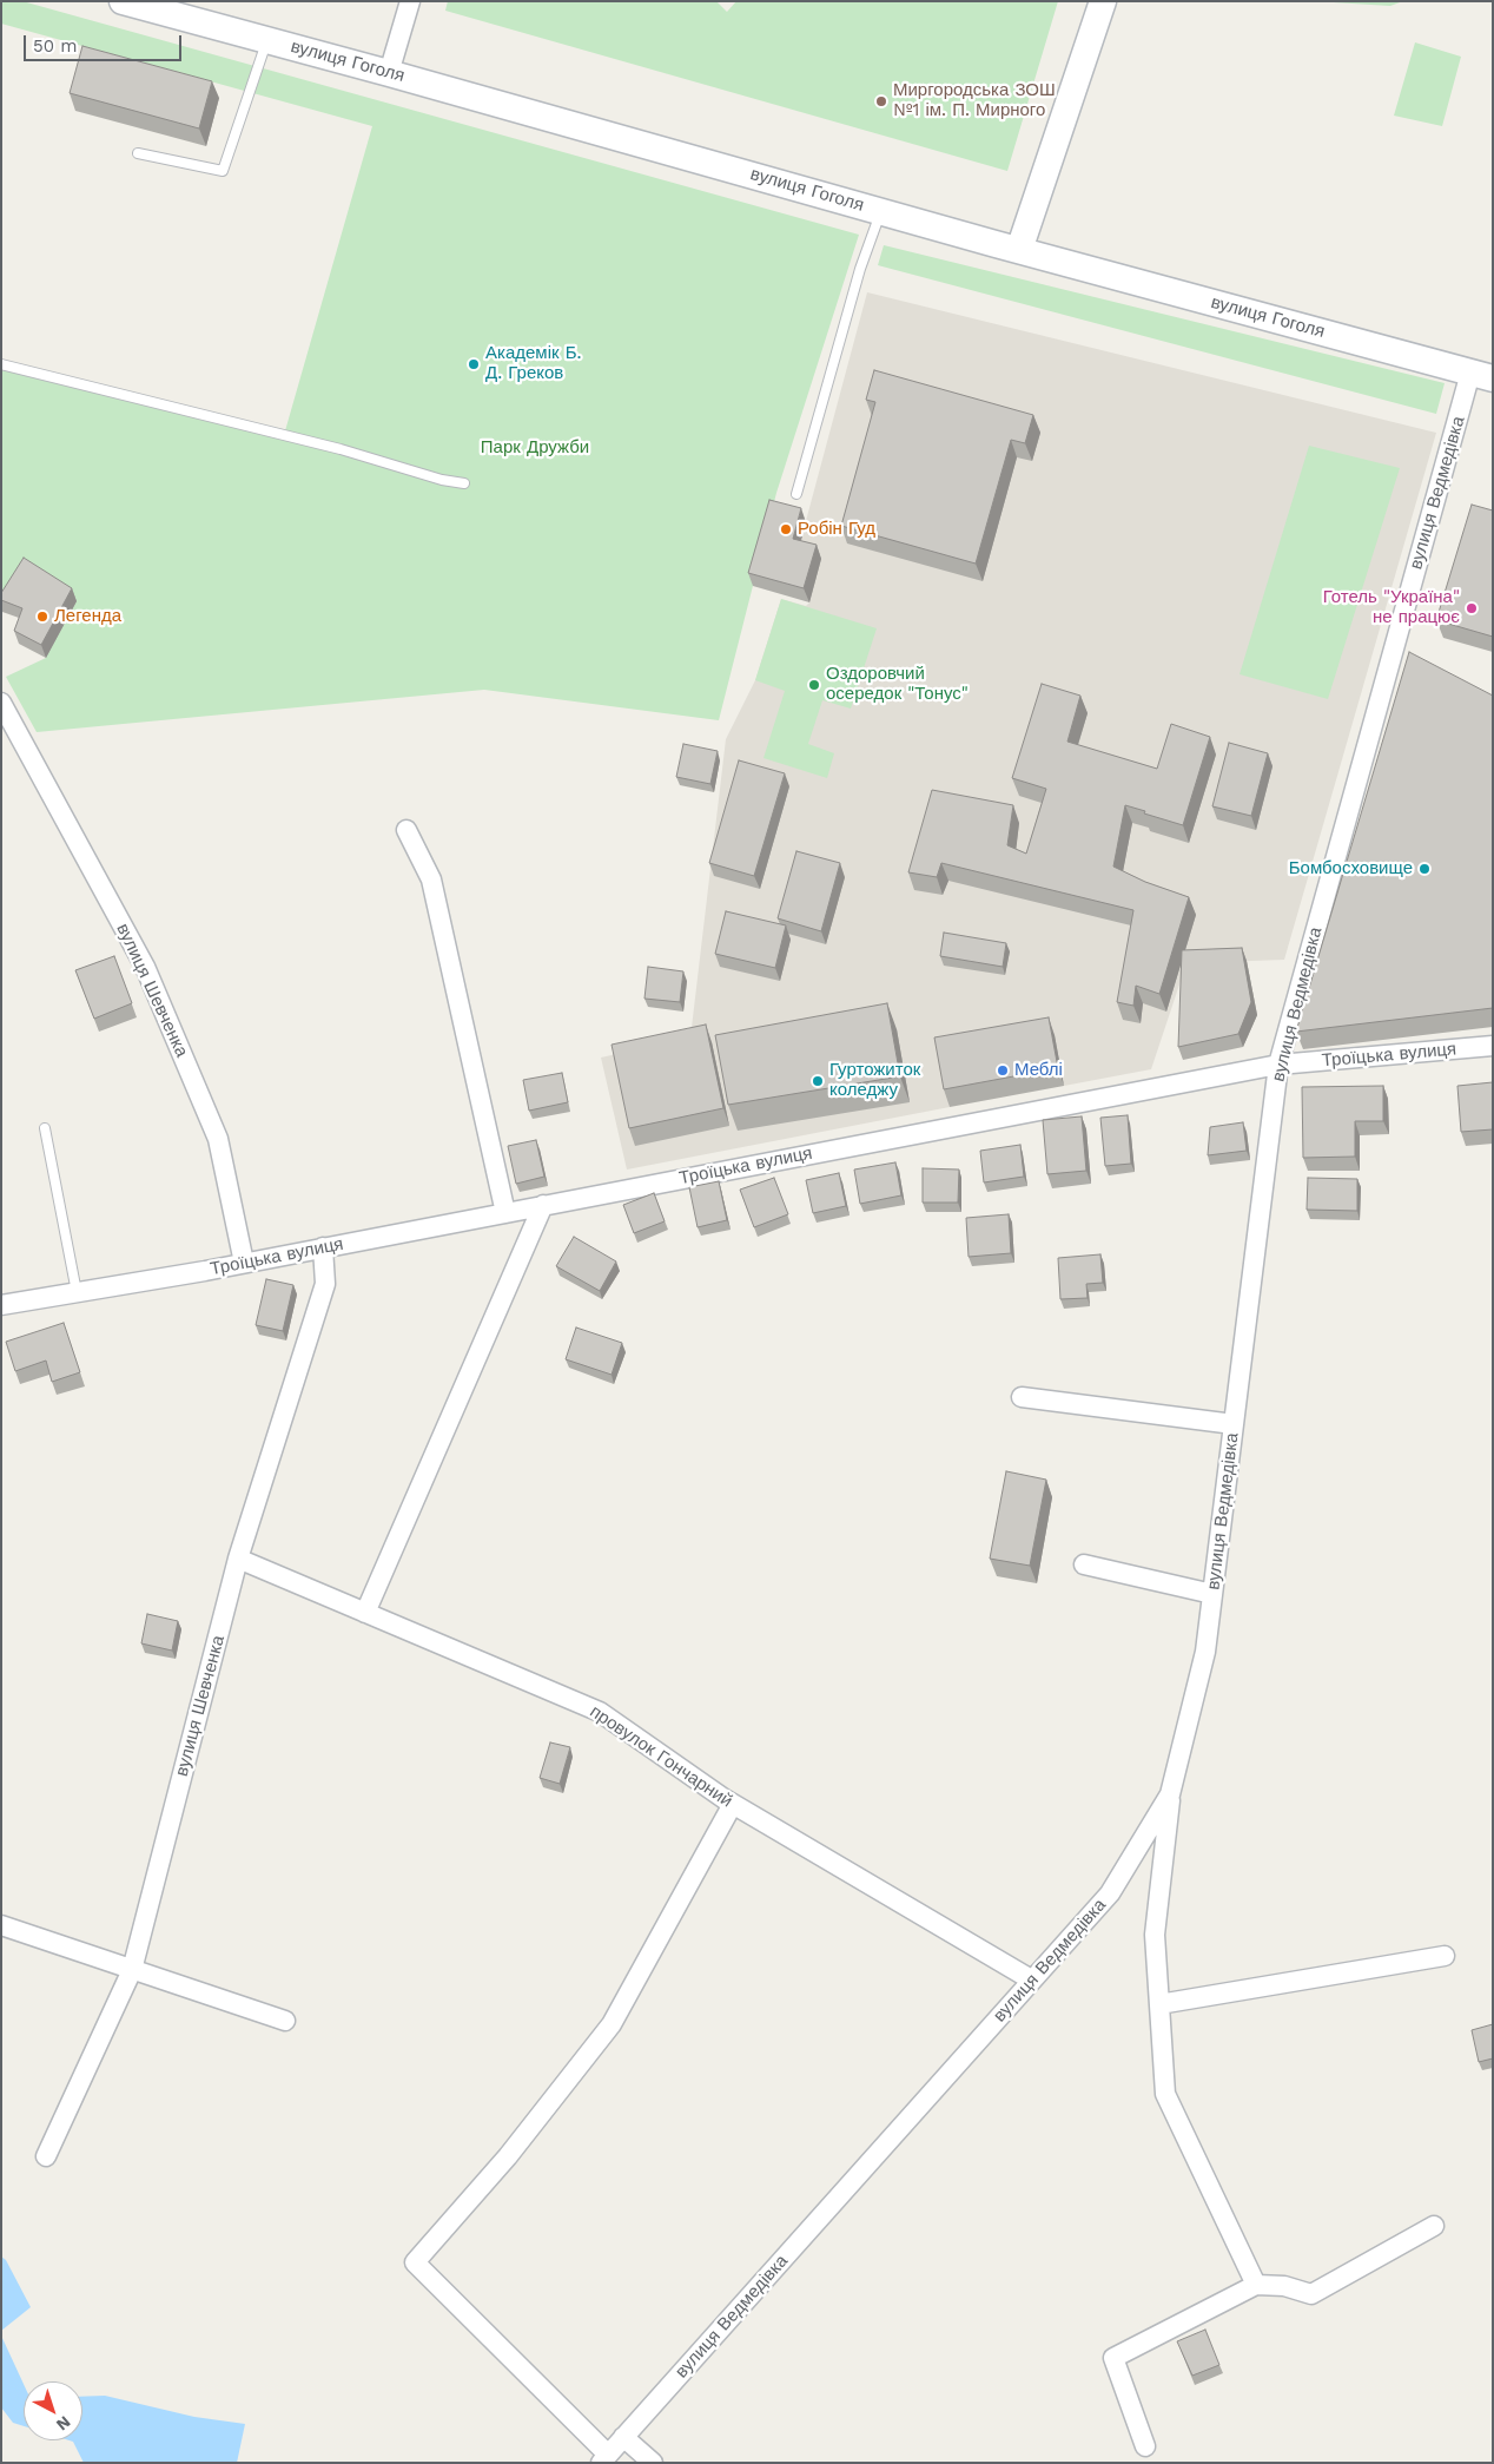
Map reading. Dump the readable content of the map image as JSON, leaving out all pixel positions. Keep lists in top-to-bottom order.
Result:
{
  "streets": {
    "street": [
      "вулиця Гоголя",
      "вулиця Ведмедівка",
      "вулиця Шевченка",
      "Троїцька вулиця",
      "провулок Гончарний"
    ]
  },
  "crossings": [
    ["вулиця Гоголя", "вулиця Ведмедівка"],
    ["вулиця Ведмедівка", "Троїцька вулиця"],
    ["вулиця Ведмедівка", "провулок Гончарний"],
    ["вулиця Шевченка", "Троїцька вулиця"],
    ["вулиця Шевченка", "провулок Гончарний"]
  ],
  "parks": ["Парк Дружби"],
  "places": [
    "Миргородська ЗОШ №1 ім. П. Мирного",
    "Академік Б. Д. Греков",
    "Робін Гуд",
    "Готель \"Україна\" не працює",
    "Легенда",
    "Оздоровчий осередок \"Тонус\"",
    "Бомбосховище",
    "Меблі",
    "Гуртожиток коледжу"
  ],
  "scale_bar": "50 m",
  "north": "bottom right"
}
